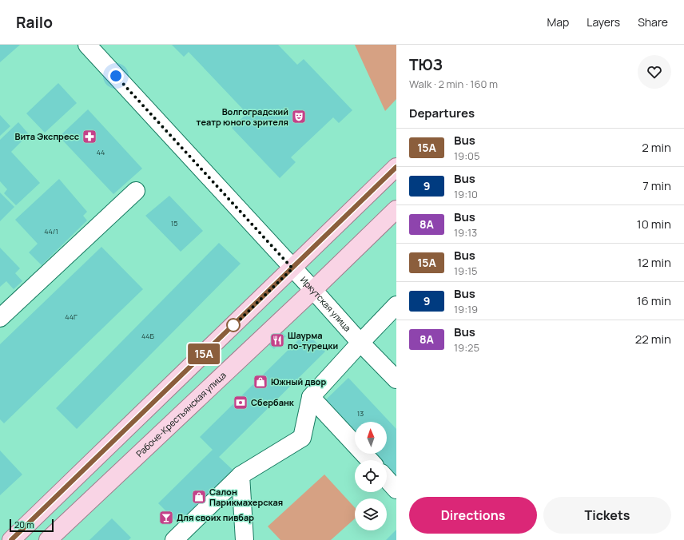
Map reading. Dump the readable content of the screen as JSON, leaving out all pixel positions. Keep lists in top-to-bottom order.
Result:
{
  "streets": {
    "main road": ["Рабоче-Крестьянская улица"],
    "street": ["Иркутская улица"]
  },
  "crossings": [
    ["Иркутская улица", "Рабоче-Крестьянская улица"]
  ],
  "places": {
    "theatre": ["Волгоградский театр юного зрителя"],
    "pharmacy": ["Вита Экспресс"],
    "restaurant": ["Шаурма по-турецки"],
    "shop": ["Южный двор", "Салон Парикмахерская"],
    "bank": ["Сбербанк"],
    "bar": ["Для своих пивбар"]
  },
  "lines": ["bus line 15А"],
  "house_numbers": [
    "44",
    "15",
    "44/1",
    "44Г",
    "44Б",
    "13"
  ],
  "scale_bar": "20 m",
  "north": "top",
  "page": {
    "header": "Railo",
    "nav": ["Map", "Layers", "Share"],
    "on_map": "15А",
    "heading": [
      ["ТЮЗ", "Walk · 2 min · 160 m"],
      "Departures"
    ],
    "list": [
      {
        "mark": "15А",
        "name": "Bus",
        "note": "19:05",
        "value": "2 min"
      },
      {
        "mark": "9",
        "name": "Bus",
        "note": "19:10",
        "value": "7 min"
      },
      {
        "mark": "8А",
        "name": "Bus",
        "note": "19:13",
        "value": "10 min"
      },
      {
        "mark": "15А",
        "name": "Bus",
        "note": "19:15",
        "value": "12 min"
      },
      {
        "mark": "9",
        "name": "Bus",
        "note": "19:19",
        "value": "16 min"
      },
      {
        "mark": "8А",
        "name": "Bus",
        "note": "19:25",
        "value": "22 min"
      }
    ],
    "buttons": ["Directions", "Tickets"],
    "scale": "20 m"
  }
}
